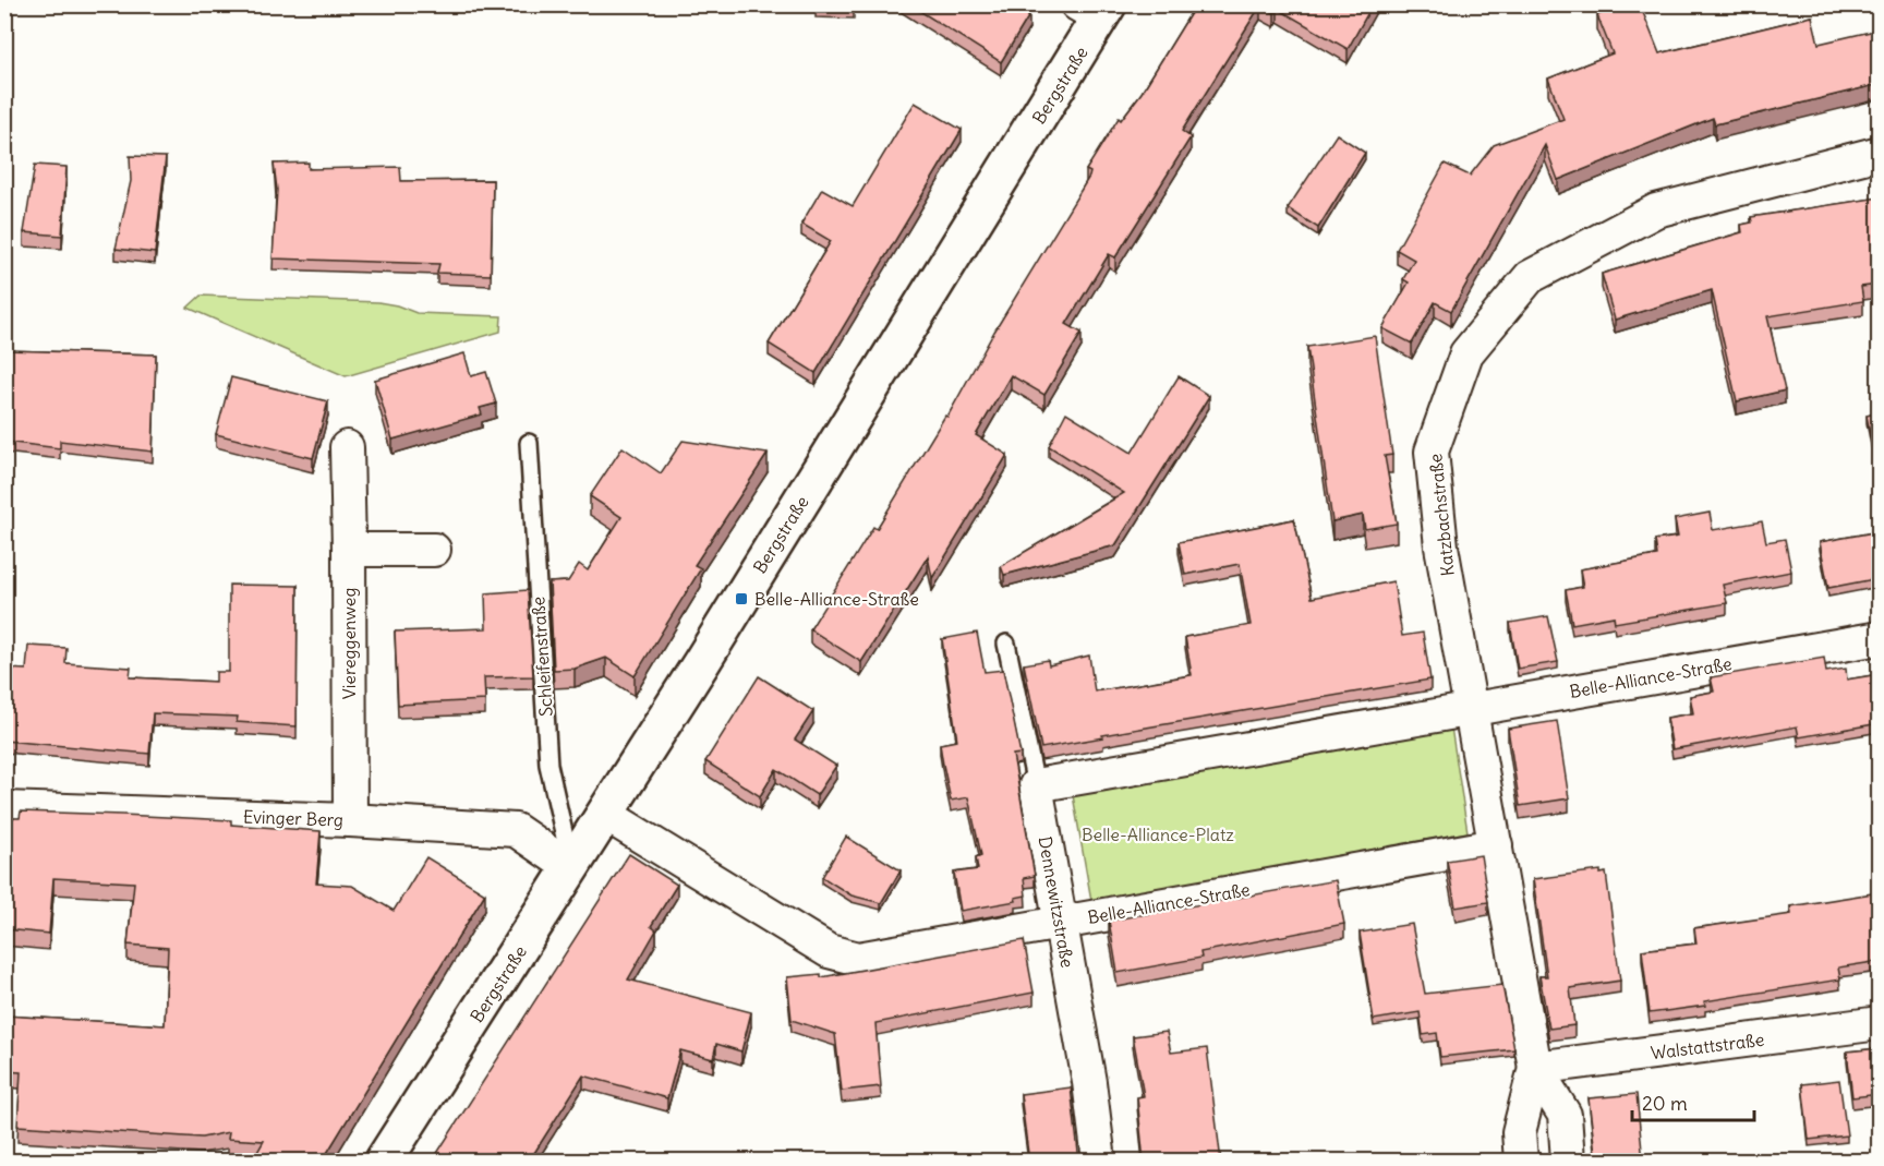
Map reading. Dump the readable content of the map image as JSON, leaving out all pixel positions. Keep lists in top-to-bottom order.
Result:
{
  "streets": {
    "street": [
      "Bergstraße",
      "Katzbachstraße",
      "Viereggenweg",
      "Belle-Alliance-Straße",
      "Evinger Berg",
      "Dennewitzstraße",
      "Walstattstraße"
    ],
    "lane": ["Schleifenstraße"]
  },
  "crossings": [
    ["Bergstraße", "Schleifenstraße"],
    ["Bergstraße", "Belle-Alliance-Straße"],
    ["Bergstraße", "Evinger Berg"],
    ["Katzbachstraße", "Belle-Alliance-Straße"],
    ["Katzbachstraße", "Walstattstraße"],
    ["Viereggenweg", "Evinger Berg"],
    ["Schleifenstraße", "Evinger Berg"],
    ["Belle-Alliance-Straße", "Dennewitzstraße"]
  ],
  "parks": ["Belle-Alliance-Platz"],
  "places": {
    "transit": ["Belle-Alliance-Straße"]
  },
  "scale_bar": "20 m"
}
